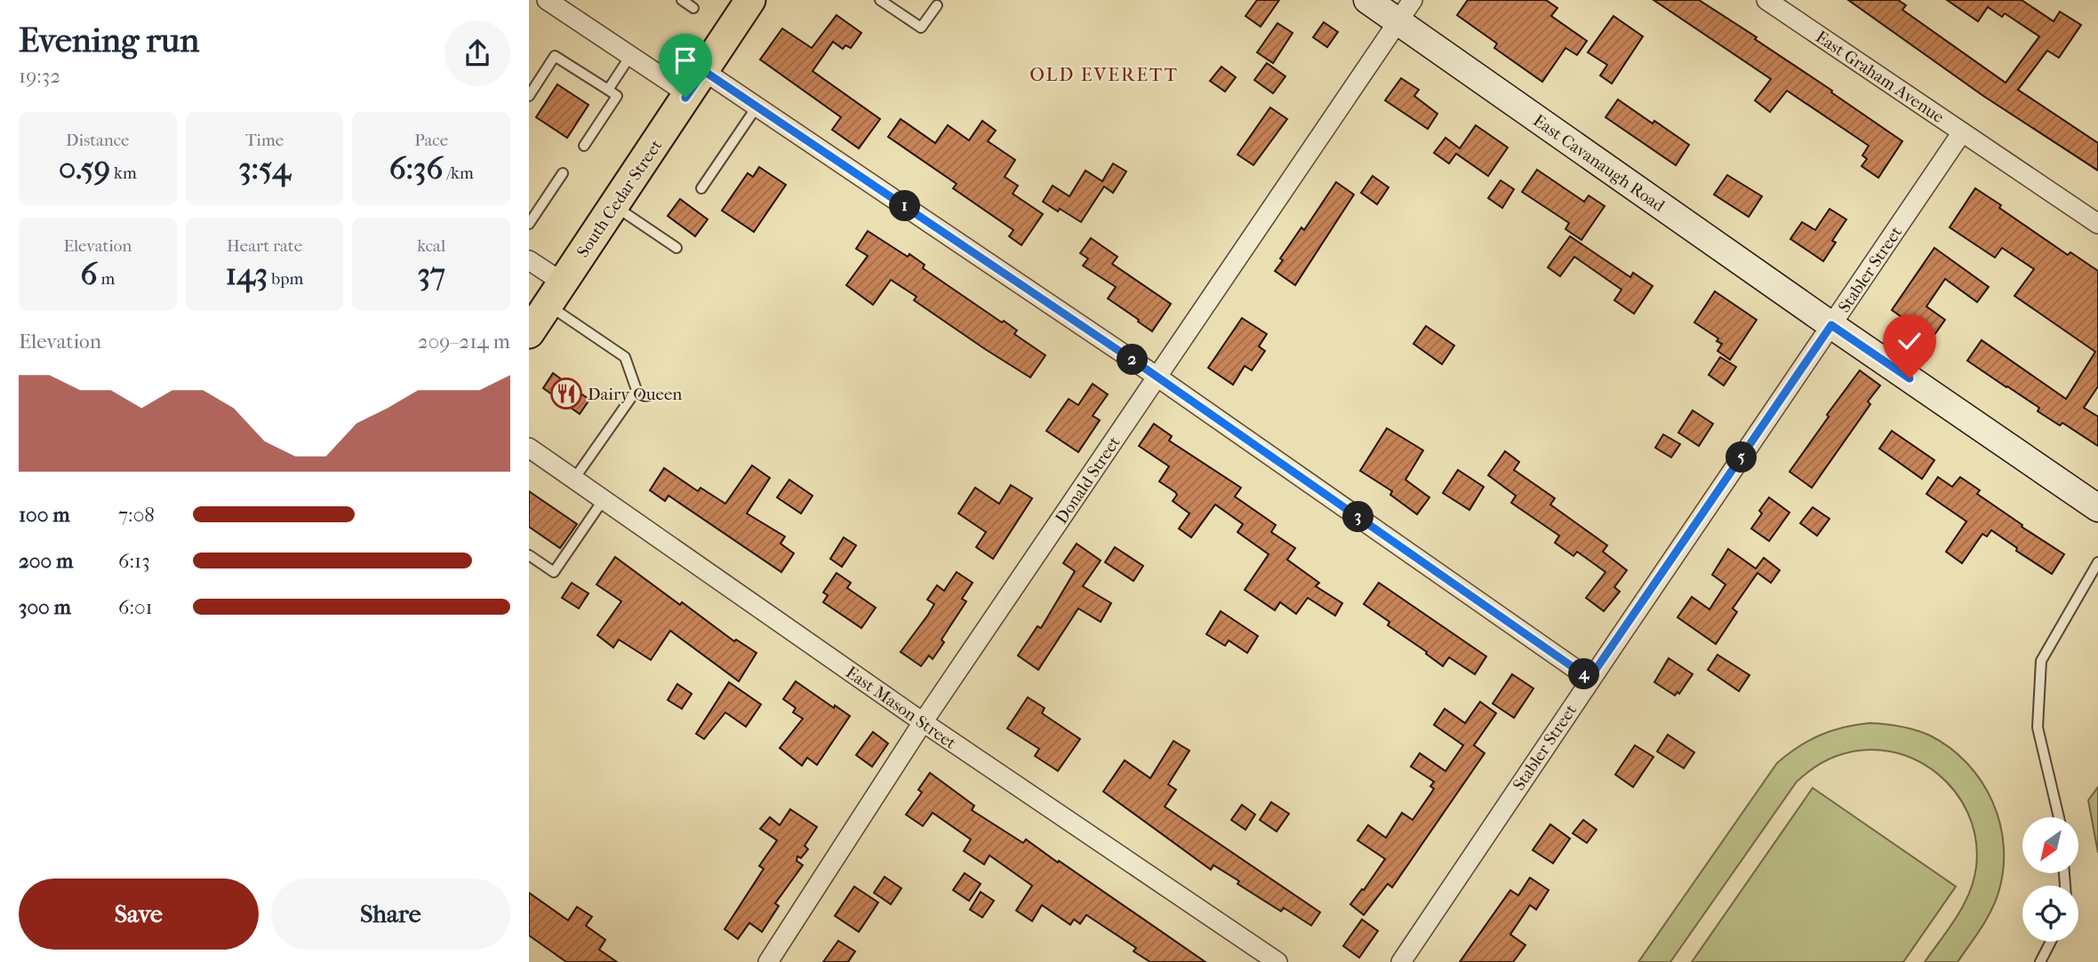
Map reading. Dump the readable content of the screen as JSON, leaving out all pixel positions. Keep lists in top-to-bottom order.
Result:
{
  "streets": {
    "main road": ["South Cedar Street"],
    "street": [
      "East Graham Avenue",
      "East Cavanaugh Road",
      "Stabler Street",
      "Donald Street",
      "East Mason Street"
    ]
  },
  "crossings": [
    ["East Graham Avenue", "Stabler Street"],
    ["East Cavanaugh Road", "Stabler Street"],
    ["East Cavanaugh Road", "Donald Street"],
    ["Donald Street", "East Mason Street"]
  ],
  "districts": ["OLD EVERETT"],
  "places": {
    "restaurant": ["Dairy Queen"]
  },
  "north": "bottom left",
  "page": {
    "heading": ["Evening run", "19:32"],
    "stats": [
      ["Distance", "0.59 km"],
      ["Time", "3:54"],
      ["Pace", "6:36 /km"],
      ["Elevation", "6 m"],
      ["Heart rate", "143 bpm"],
      ["kcal", "37"]
    ],
    "pins": [
      "1",
      "2",
      "5",
      "3",
      "4"
    ],
    "chart": ["Elevation", "209–214 m"],
    "list": [
      {
        "name": "100 m",
        "note": "7:08"
      },
      {
        "name": "200 m",
        "note": "6:13"
      },
      {
        "name": "300 m",
        "note": "6:01"
      }
    ],
    "buttons": ["Save", "Share"]
  }
}
